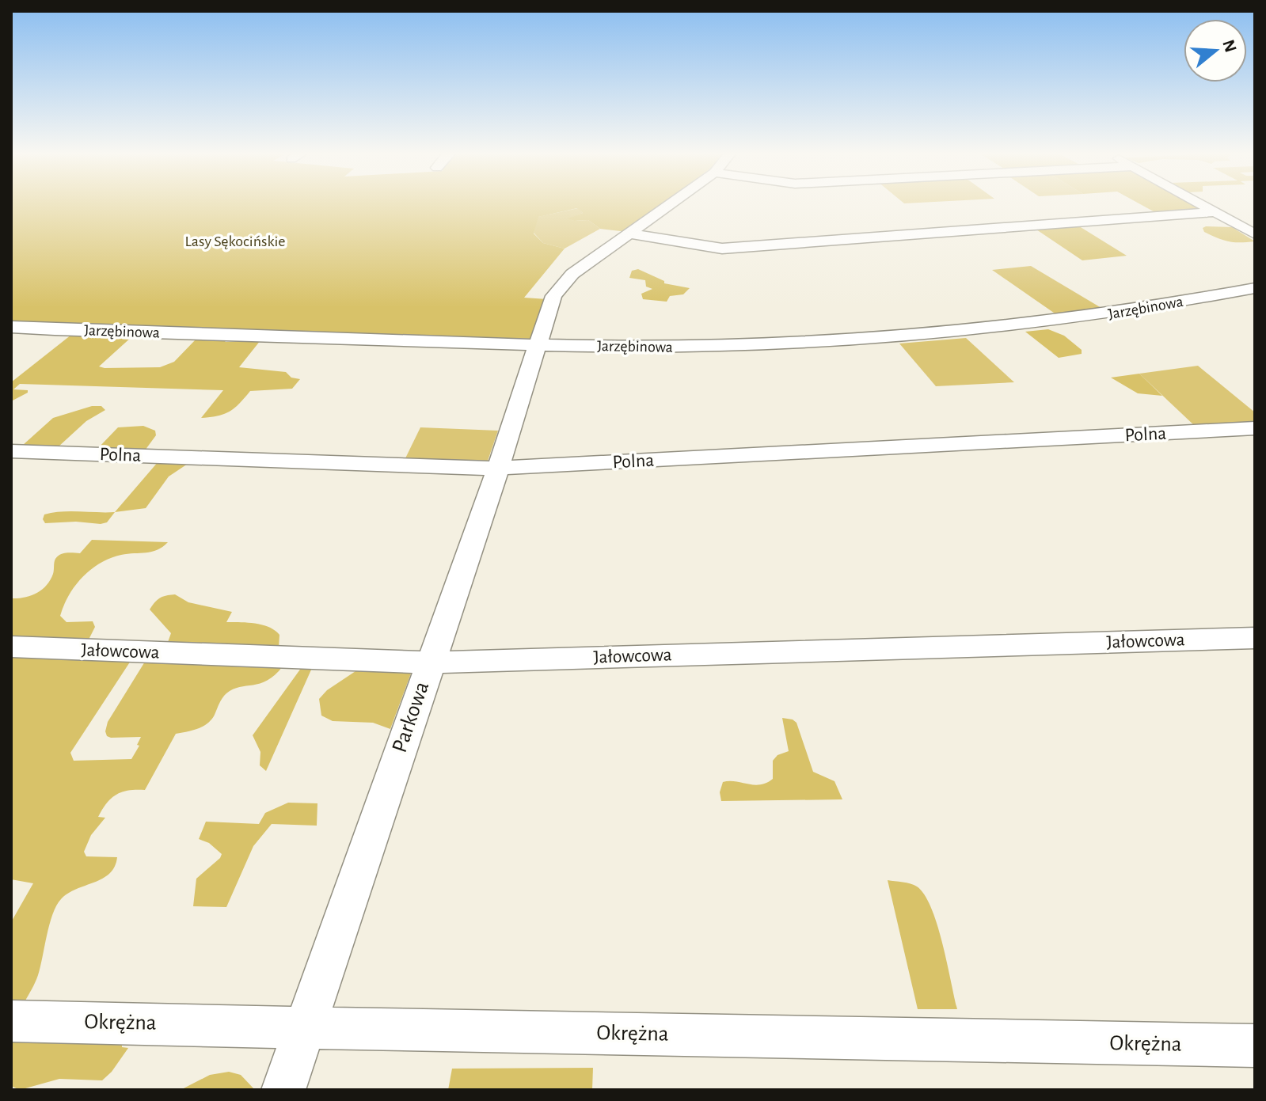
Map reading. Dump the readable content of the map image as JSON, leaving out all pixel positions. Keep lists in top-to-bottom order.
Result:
{
  "streets": {
    "street": [
      "Jarzębinowa",
      "Polna",
      "Jałowcowa",
      "Parkowa",
      "Okrężna"
    ]
  },
  "crossings": [
    ["Jarzębinowa", "Parkowa"],
    ["Polna", "Parkowa"],
    ["Jałowcowa", "Parkowa"],
    ["Parkowa", "Okrężna"]
  ],
  "parks": ["Lasy Sękocińskie"],
  "north": "right"
}
